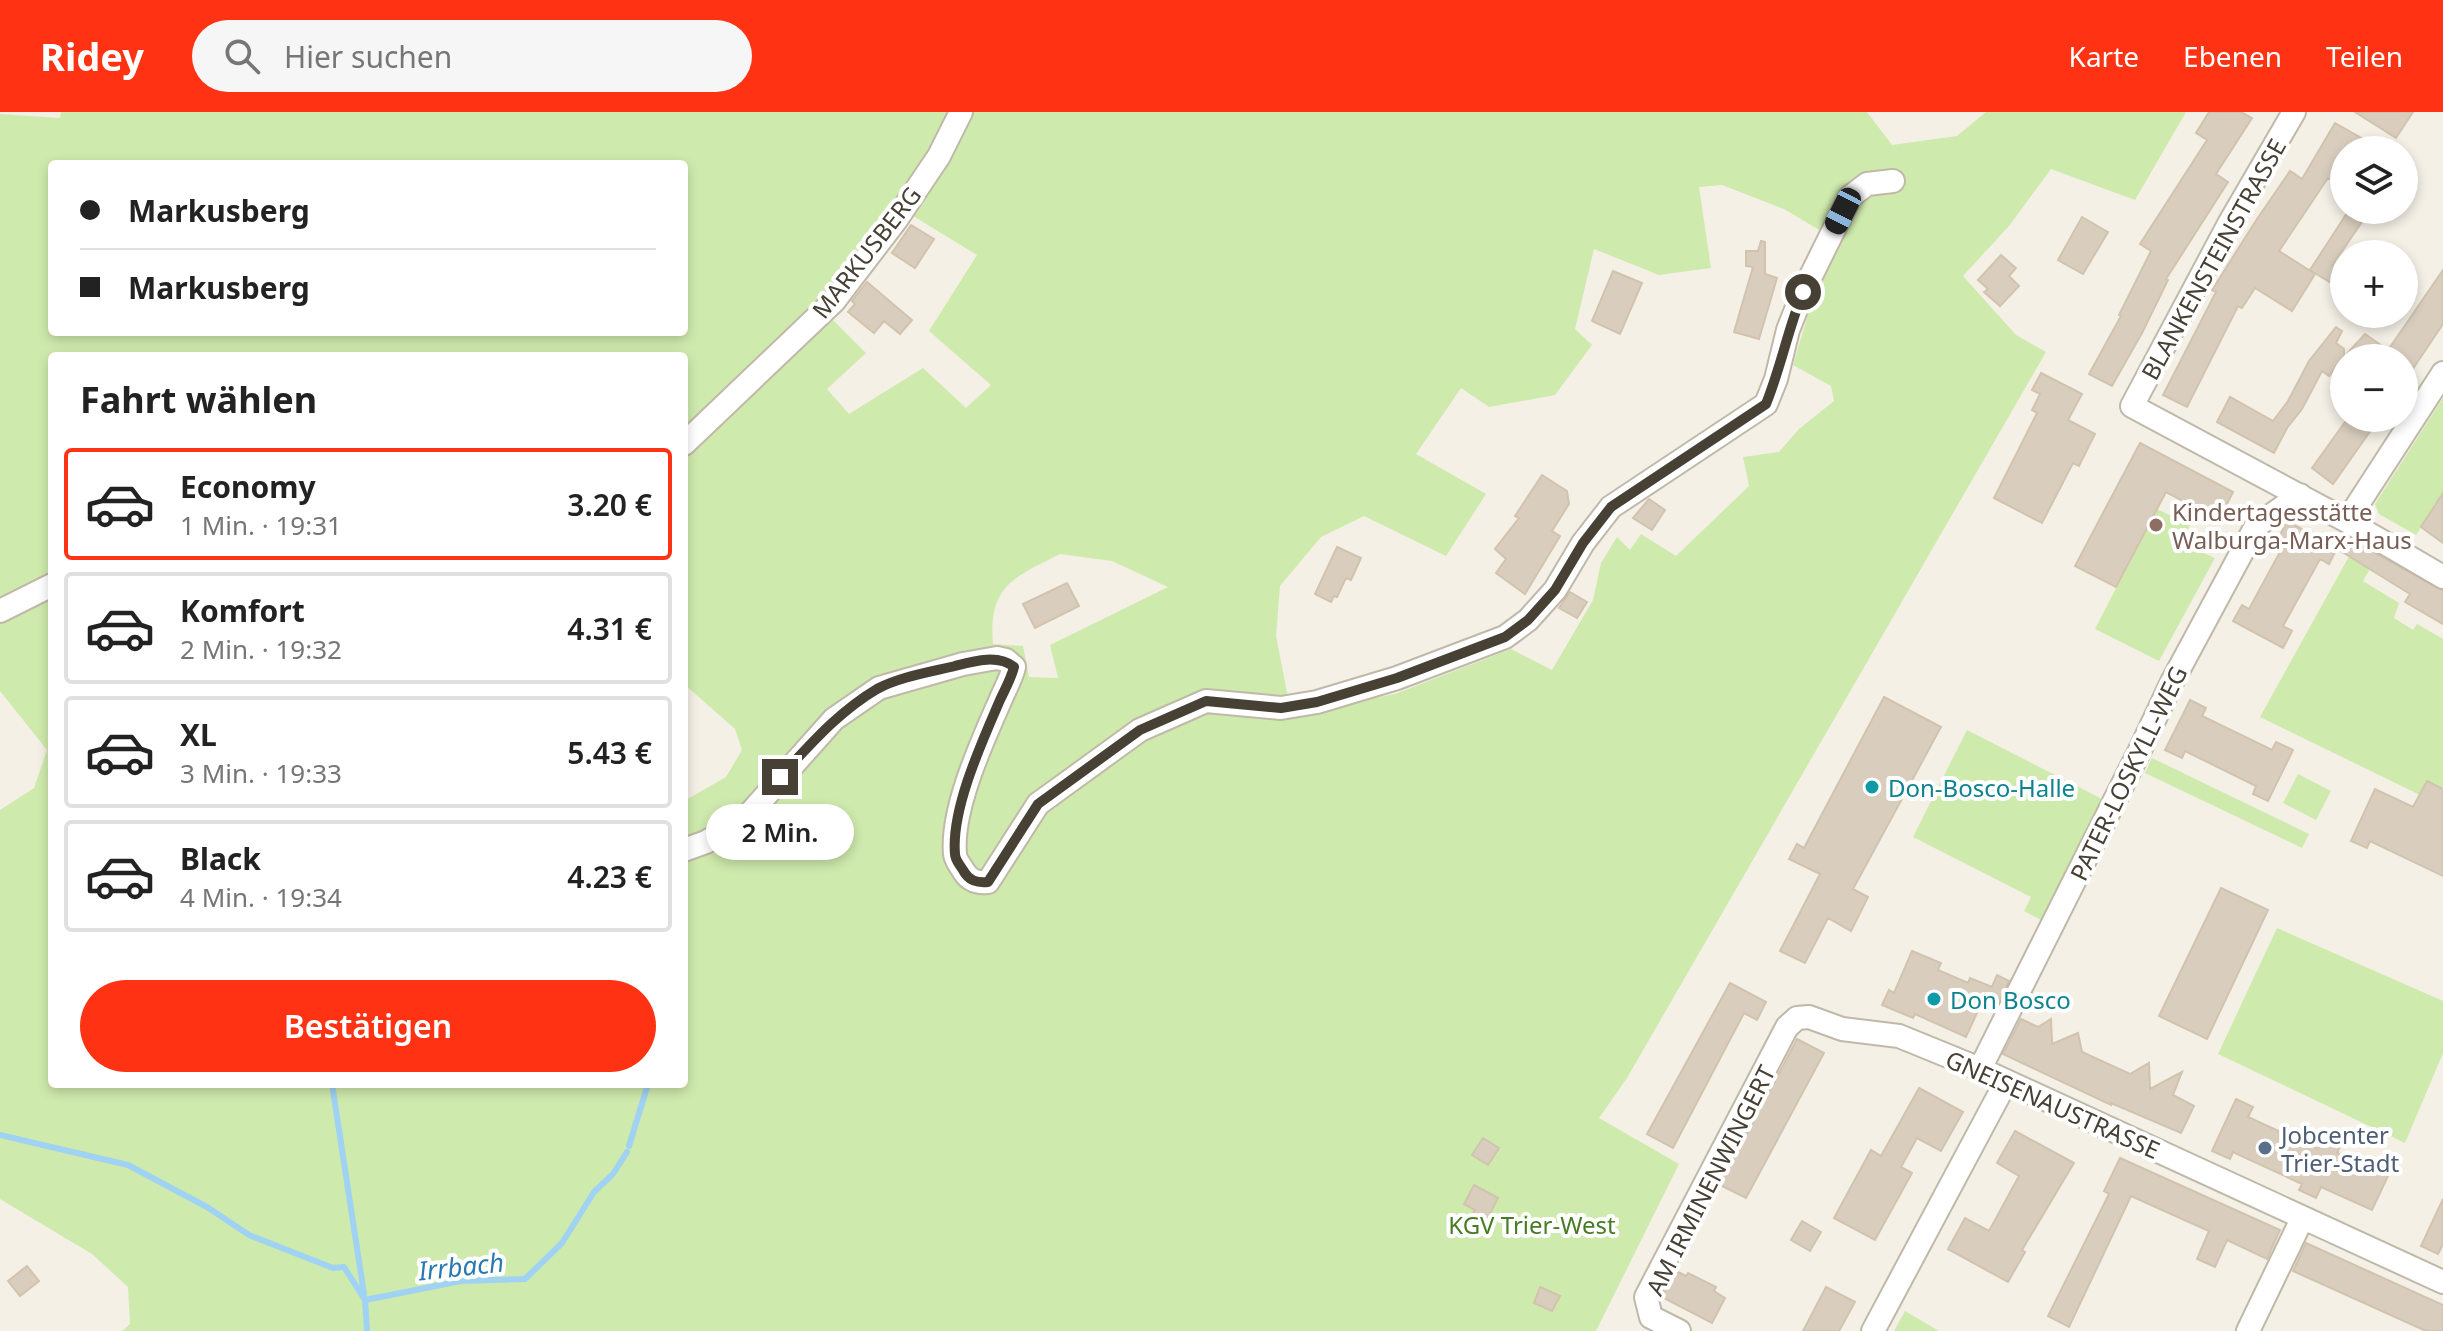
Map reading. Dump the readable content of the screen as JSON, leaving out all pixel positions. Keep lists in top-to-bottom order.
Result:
{
  "streets": {
    "street": [
      "MARKUSBERG",
      "BLANKENSTEINSTRASSE",
      "PATER-LOSKYLL-WEG",
      "GNEISENAUSTRASSE",
      "AM IRMINENWINGERT"
    ]
  },
  "crossings": [
    ["BLANKENSTEINSTRASSE", "PATER-LOSKYLL-WEG"],
    ["PATER-LOSKYLL-WEG", "GNEISENAUSTRASSE"],
    ["GNEISENAUSTRASSE", "AM IRMINENWINGERT"]
  ],
  "water": ["Irrbach"],
  "parks": ["KGV Trier-West"],
  "places": [
    "Kindertagesstätte Walburga-Marx-Haus",
    "Don-Bosco-Halle",
    "Don Bosco",
    "Jobcenter Trier-Stadt"
  ],
  "page": {
    "header": "Ridey",
    "search": "Hier suchen",
    "nav": ["Karte", "Ebenen", "Teilen"],
    "map_buttons": ["+", "−"],
    "banner": ["Markusberg", "Markusberg"],
    "heading": "Fahrt wählen",
    "list": [
      {
        "name": "Economy",
        "note": "1 Min. · 19:31",
        "value": "3.20 €"
      },
      {
        "name": "Komfort",
        "note": "2 Min. · 19:32",
        "value": "4.31 €"
      },
      {
        "name": "XL",
        "note": "3 Min. · 19:33",
        "value": "5.43 €"
      },
      {
        "name": "Black",
        "note": "4 Min. · 19:34",
        "value": "4.23 €"
      }
    ],
    "bubble": "2 Min.",
    "buttons": "Bestätigen"
  }
}
